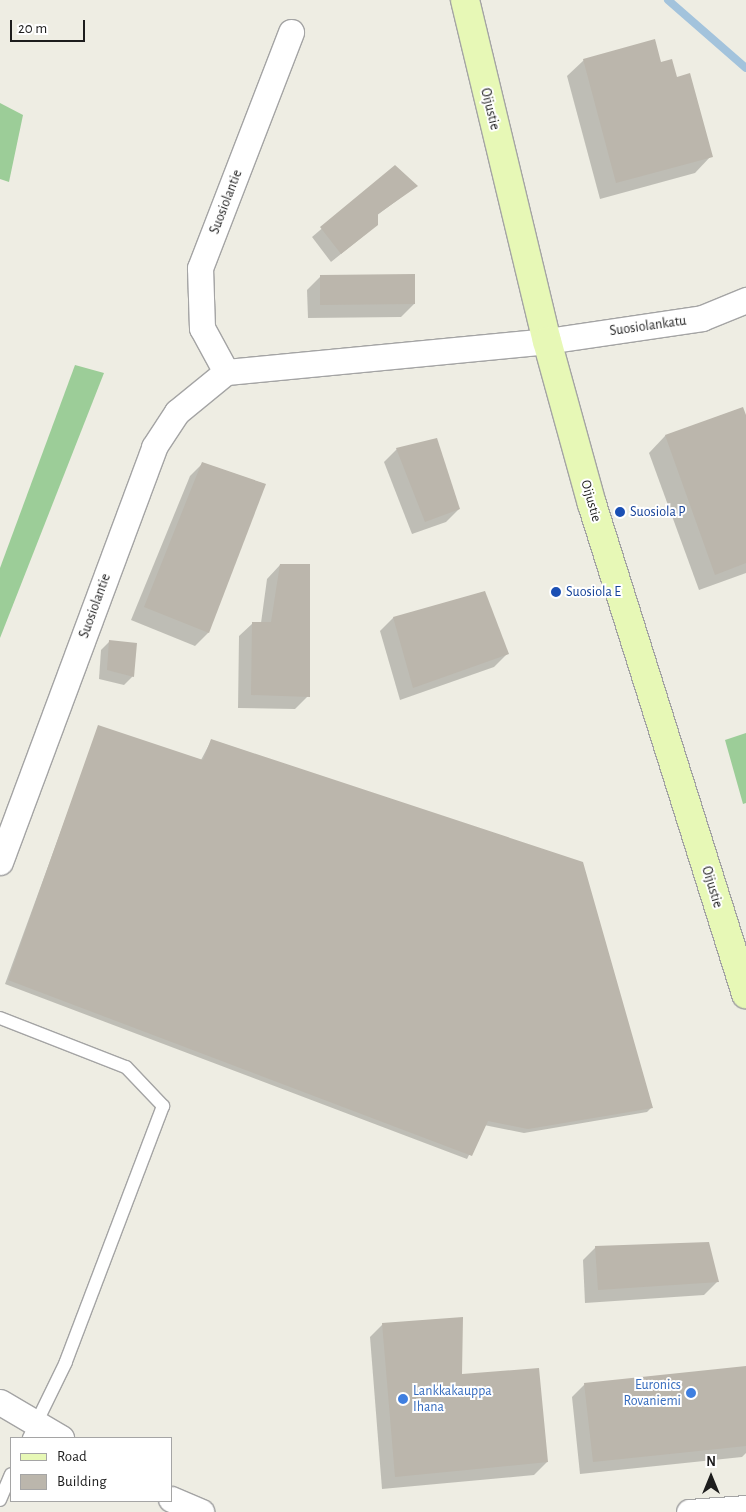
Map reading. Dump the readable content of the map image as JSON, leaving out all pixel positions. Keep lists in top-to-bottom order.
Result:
{
  "streets": {
    "main road": ["Oijustie"],
    "street": ["Suosiolantie", "Suosiolankatu"]
  },
  "crossings": [
    ["Oijustie", "Suosiolankatu"]
  ],
  "places": [
    "Suosiola P",
    "Suosiola E",
    "Euronics Rovaniemi",
    "Lankkakauppa Ihana"
  ],
  "legend": ["Road", "Building"],
  "scale_bar": "20 m",
  "north": "top"
}
